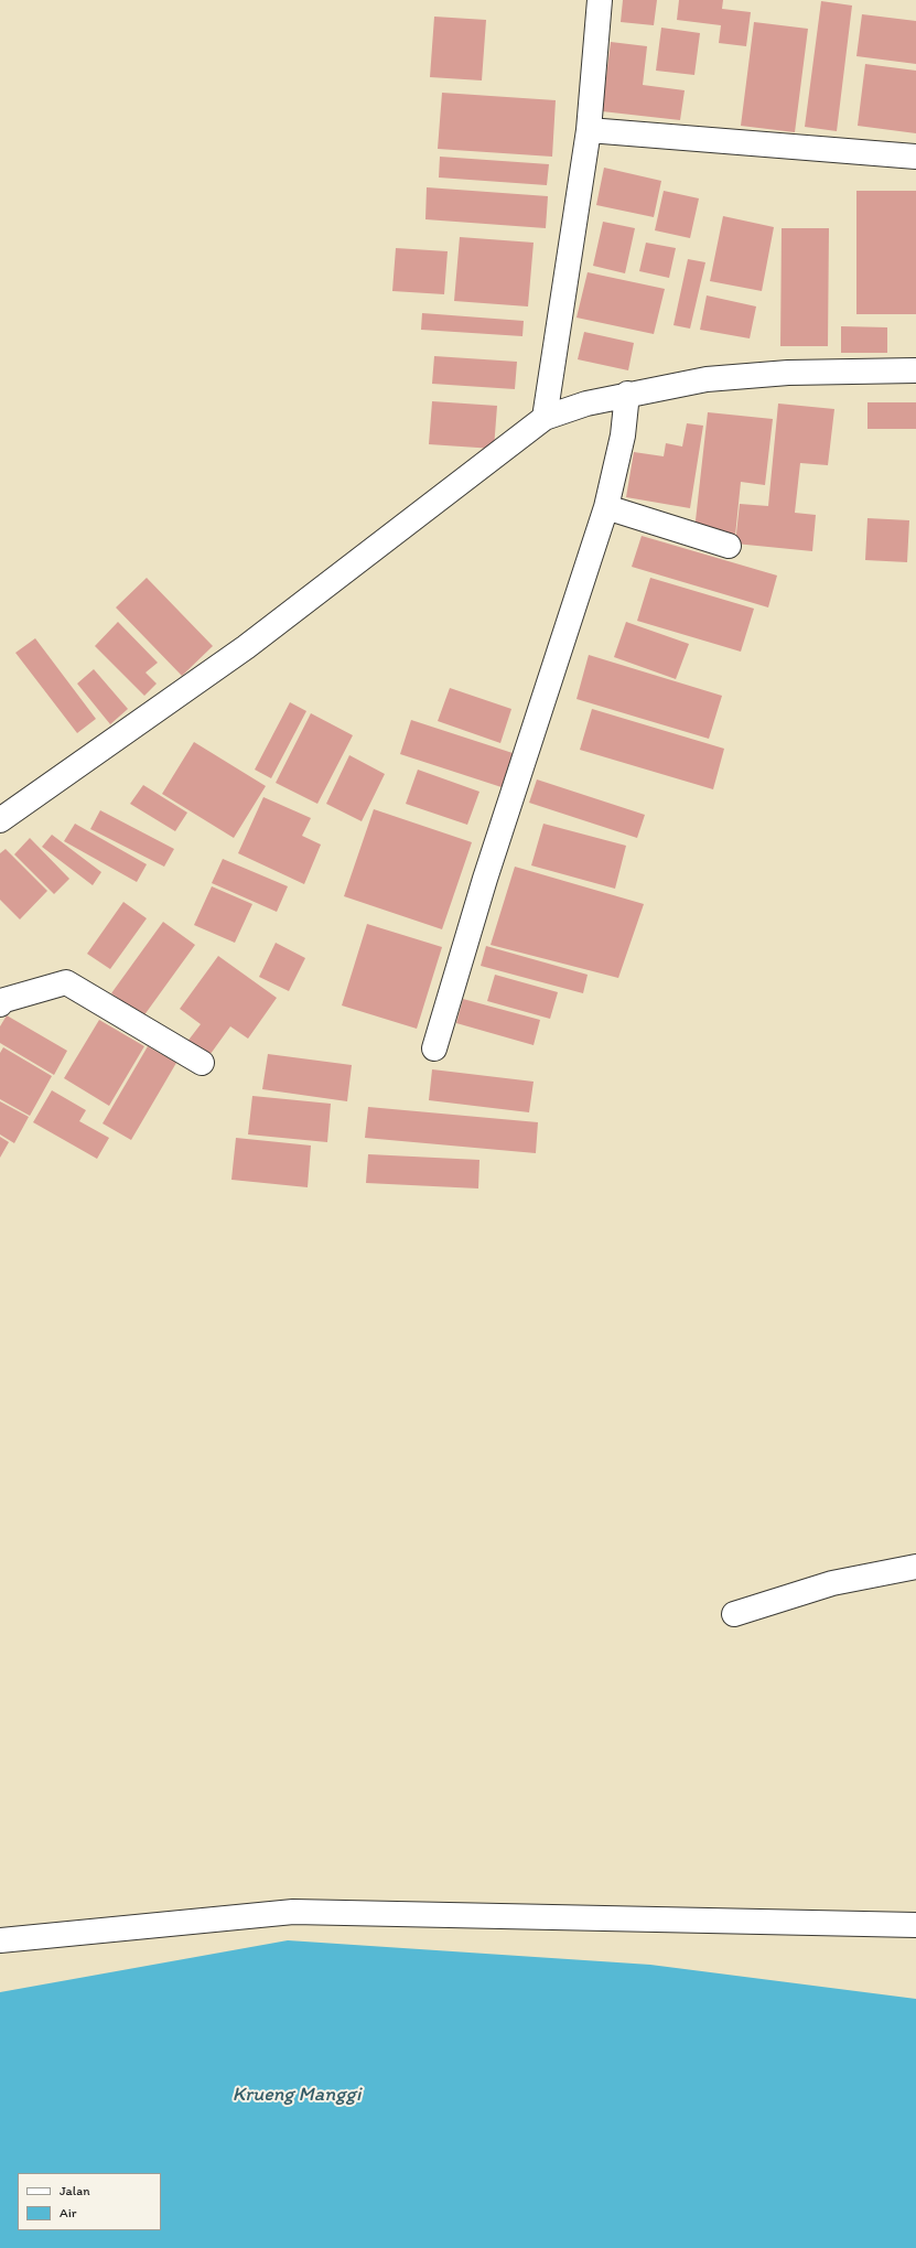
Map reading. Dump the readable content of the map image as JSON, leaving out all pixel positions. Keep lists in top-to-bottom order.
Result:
{
  "water": ["Krueng Manggi"],
  "legend": ["Jalan", "Air"]
}
